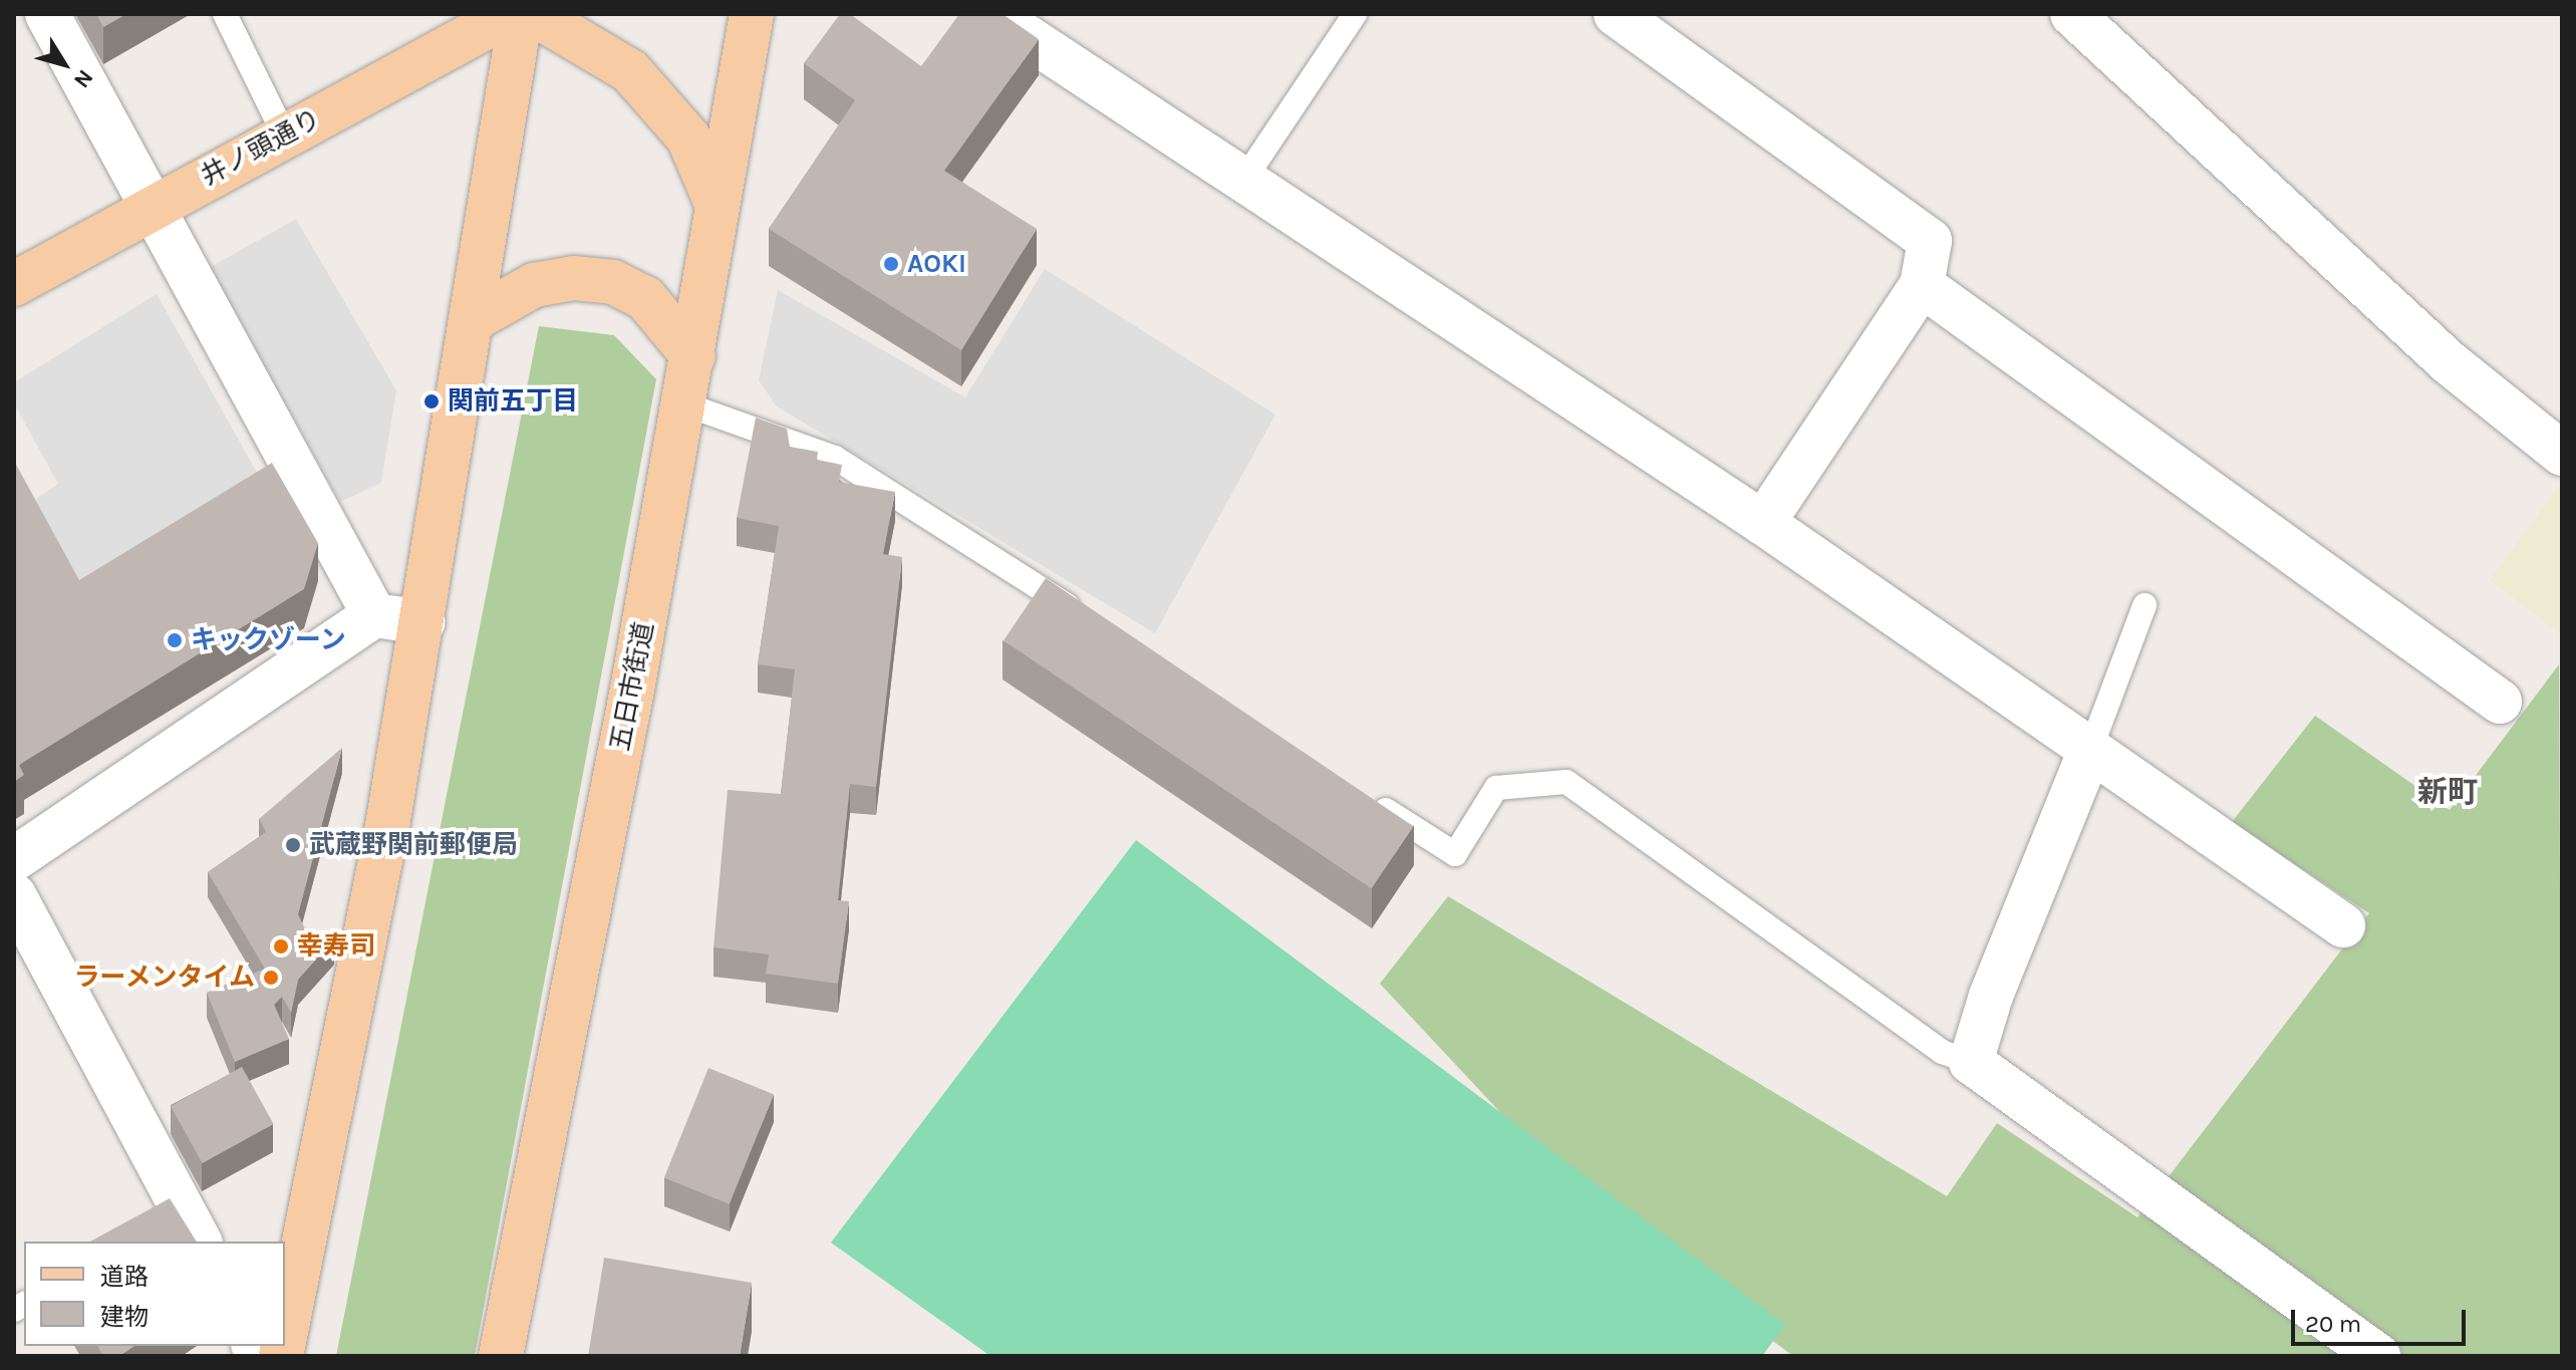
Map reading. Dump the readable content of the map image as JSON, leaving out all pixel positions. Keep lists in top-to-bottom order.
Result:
{
  "streets": {
    "main road": ["井ノ頭通り", "五日市街道"]
  },
  "districts": ["新町"],
  "places": [
    "AOKI",
    "関前五丁目",
    "キックゾーン",
    "武蔵野関前郵便局",
    "幸寿司",
    "ラーメンタイム"
  ],
  "legend": ["道路", "建物"],
  "scale_bar": "20 m",
  "north": "bottom right"
}
